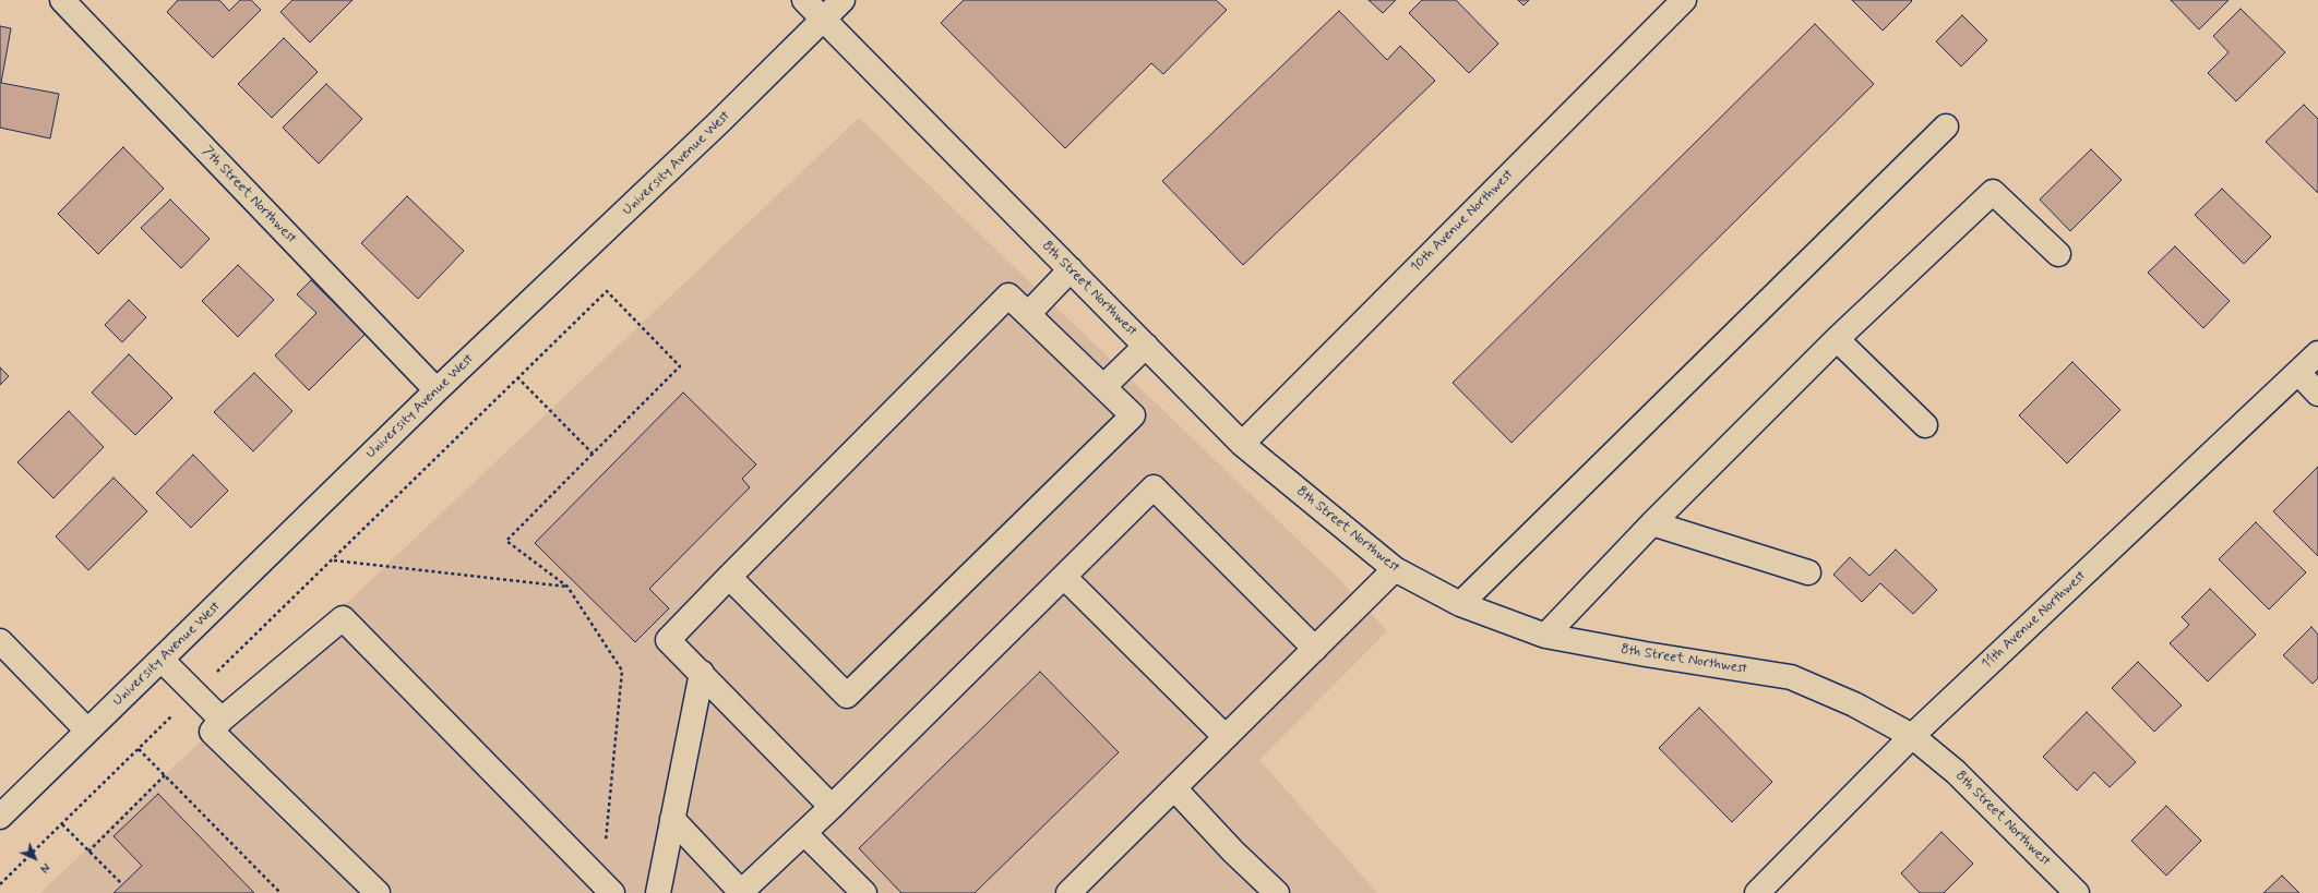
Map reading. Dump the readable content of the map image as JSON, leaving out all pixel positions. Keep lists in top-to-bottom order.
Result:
{
  "streets": {
    "street": [
      "University Avenue West",
      "7th Street Northwest",
      "10th Avenue Northwest",
      "8th Street Northwest",
      "11th Avenue Northwest"
    ]
  },
  "crossings": [
    ["University Avenue West", "7th Street Northwest"],
    ["University Avenue West", "8th Street Northwest"],
    ["10th Avenue Northwest", "8th Street Northwest"],
    ["8th Street Northwest", "11th Avenue Northwest"]
  ],
  "north": "bottom right"
}
